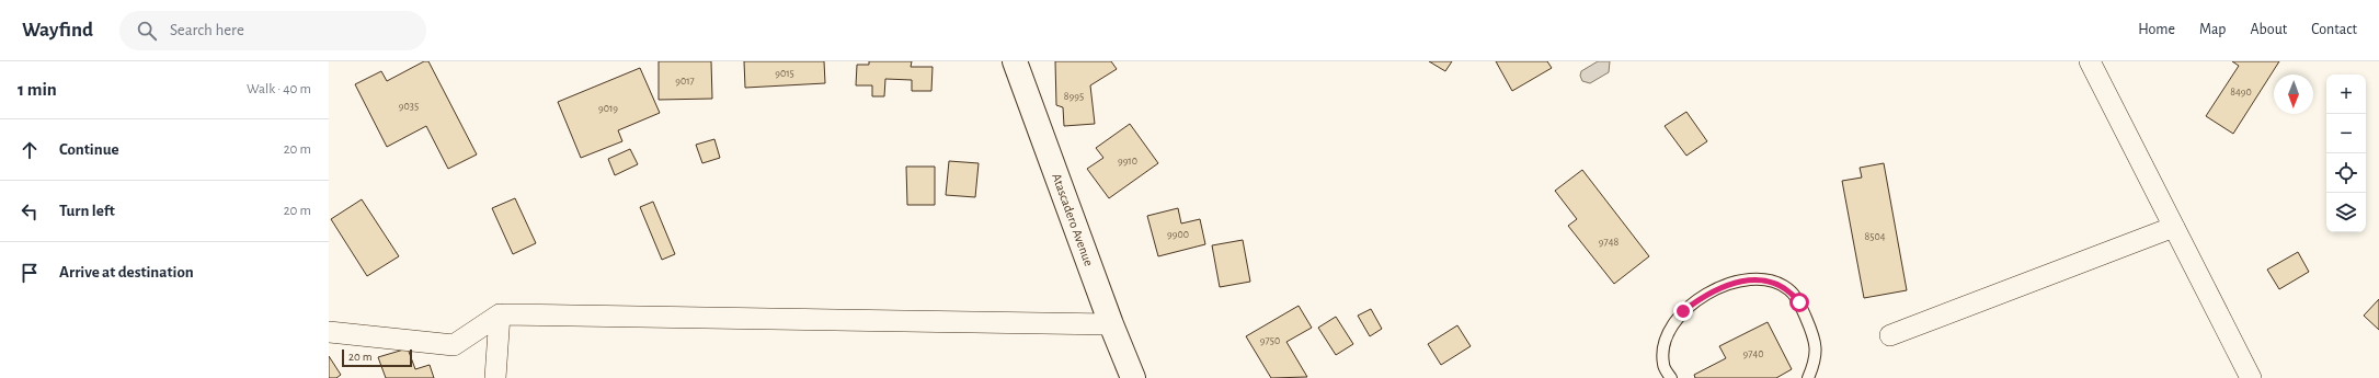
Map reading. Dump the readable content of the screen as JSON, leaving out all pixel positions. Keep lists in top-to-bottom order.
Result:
{
  "streets": {
    "main road": ["Atascadero Avenue"]
  },
  "house_numbers": [
    "9015",
    "9017",
    "8490",
    "8995",
    "9035",
    "9019",
    "9910",
    "9900",
    "8504",
    "9748",
    "9750",
    "9740"
  ],
  "scale_bar": "20 m",
  "north": "bottom",
  "page": {
    "header": "Wayfind",
    "search": "Search here",
    "nav": [
      "Home",
      "Map",
      "About",
      "Contact"
    ],
    "heading": ["1 min", "Walk · 40 m"],
    "map_buttons": ["+", "−"],
    "list": [
      ["Continue", "20 m"],
      ["Turn left", "20 m"],
      "Arrive at destination"
    ],
    "scale": "20 m"
  }
}
